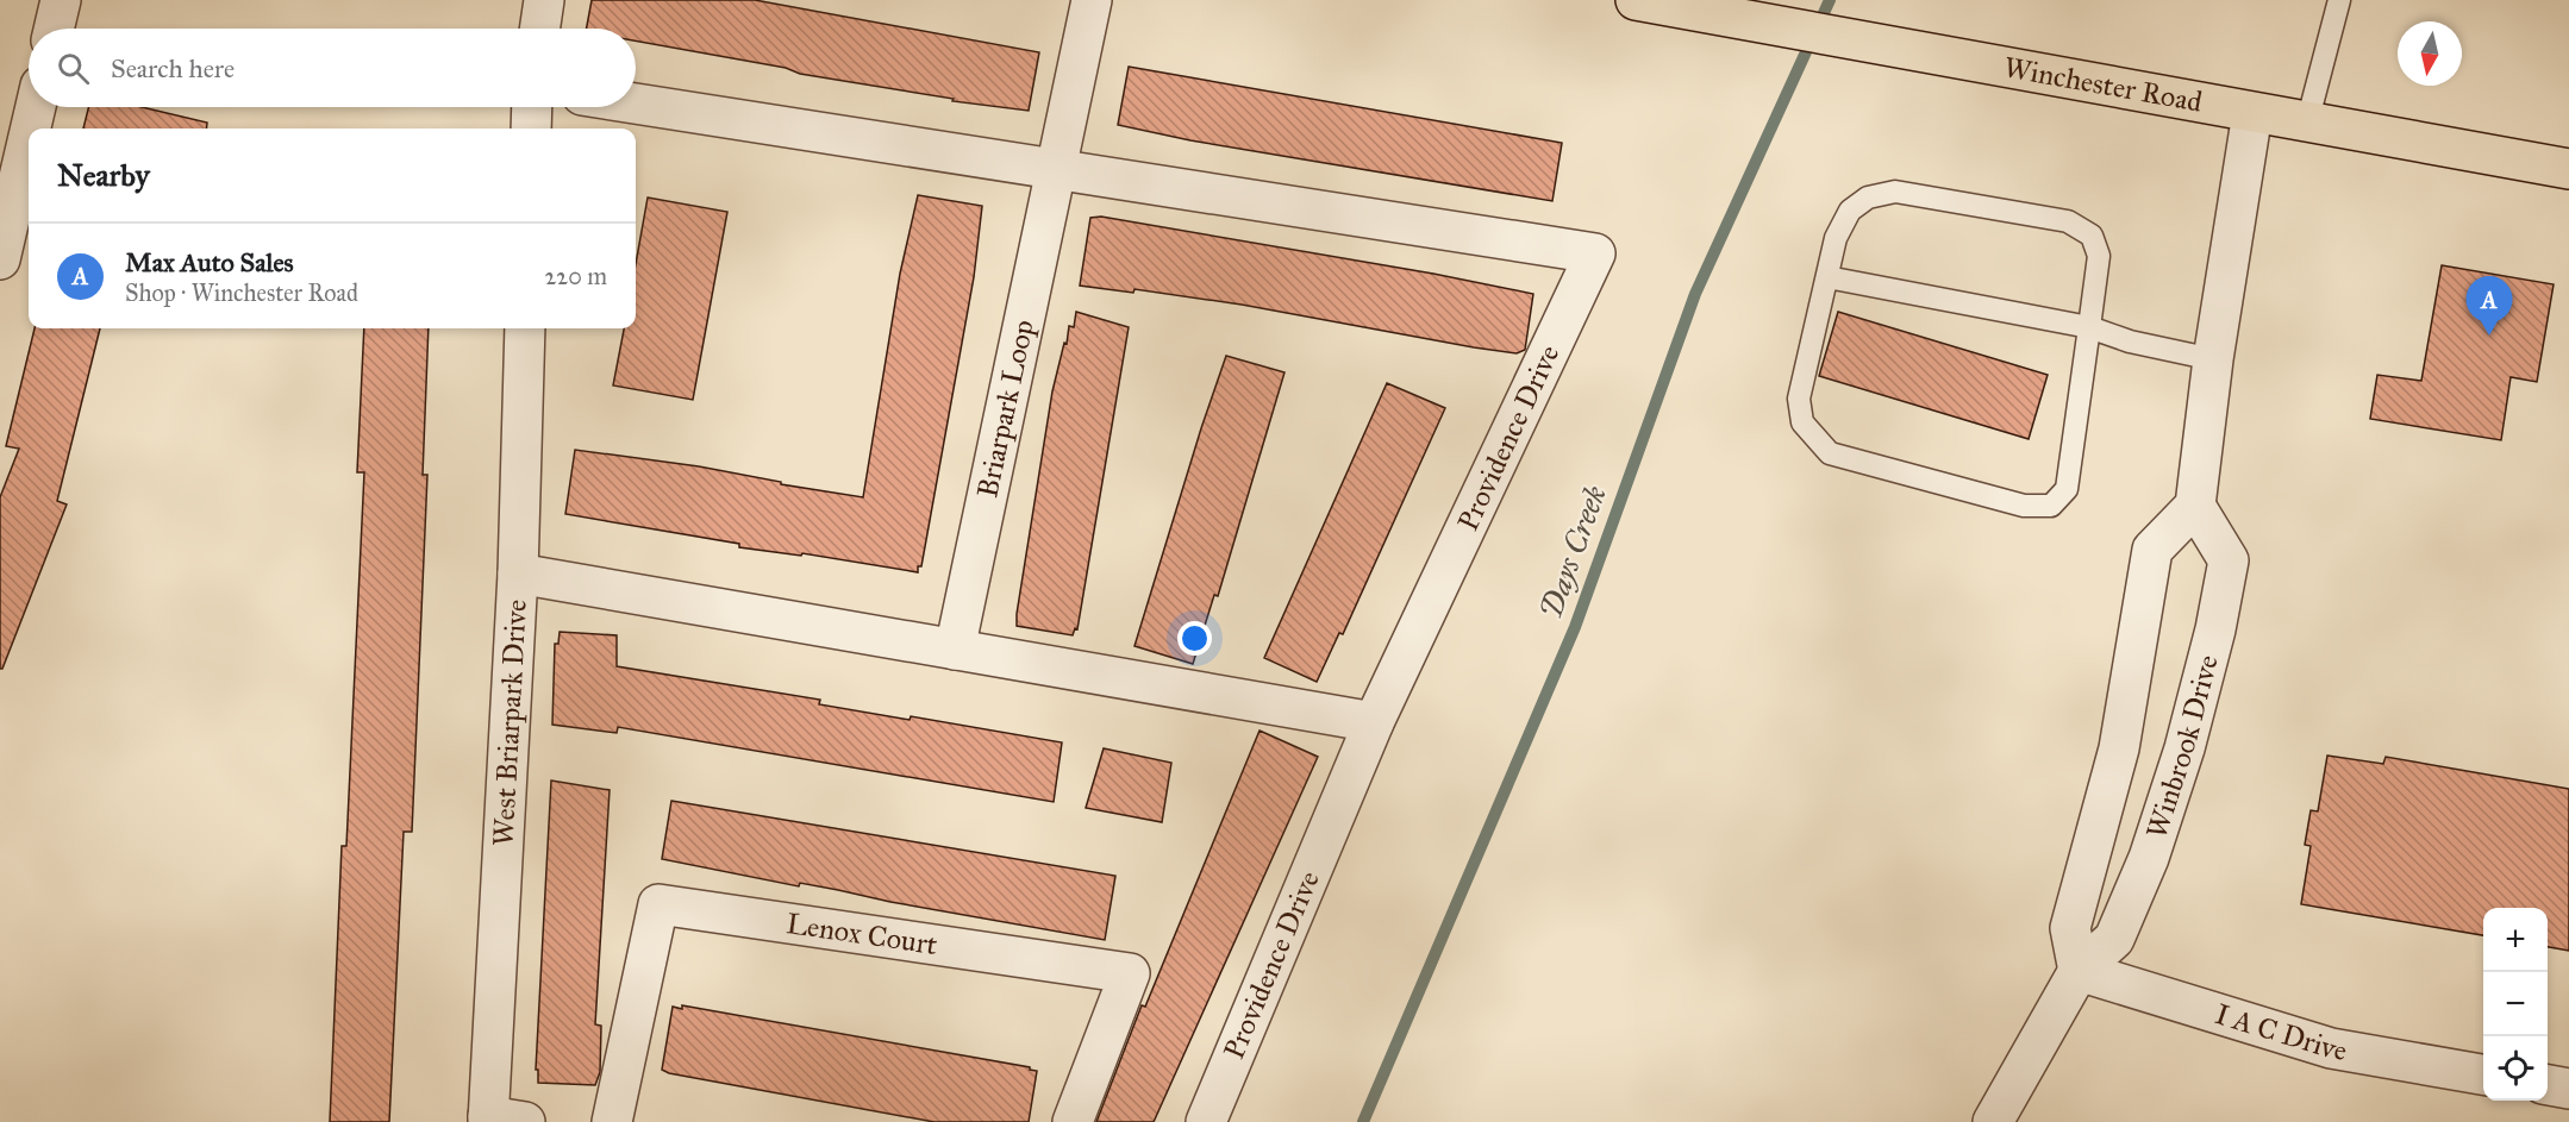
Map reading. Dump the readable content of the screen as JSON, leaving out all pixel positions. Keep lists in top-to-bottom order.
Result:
{
  "streets": {
    "main road": ["Winchester Road"],
    "street": [
      "Briarpark Loop",
      "Providence Drive",
      "West Briarpark Drive",
      "Winbrook Drive",
      "Lenox Court",
      "I A C Drive"
    ]
  },
  "crossings": [
    ["Briarpark Loop", "Providence Drive"],
    ["Winbrook Drive", "I A C Drive"]
  ],
  "water": ["Days Creek"],
  "north": "bottom",
  "page": {
    "search": "Search here",
    "heading": "Nearby",
    "list": [
      {
        "mark": "A",
        "name": "Max Auto Sales",
        "note": "Shop · Winchester Road",
        "value": "220 m"
      }
    ],
    "pins": "A",
    "map_buttons": ["+", "−"]
  }
}
